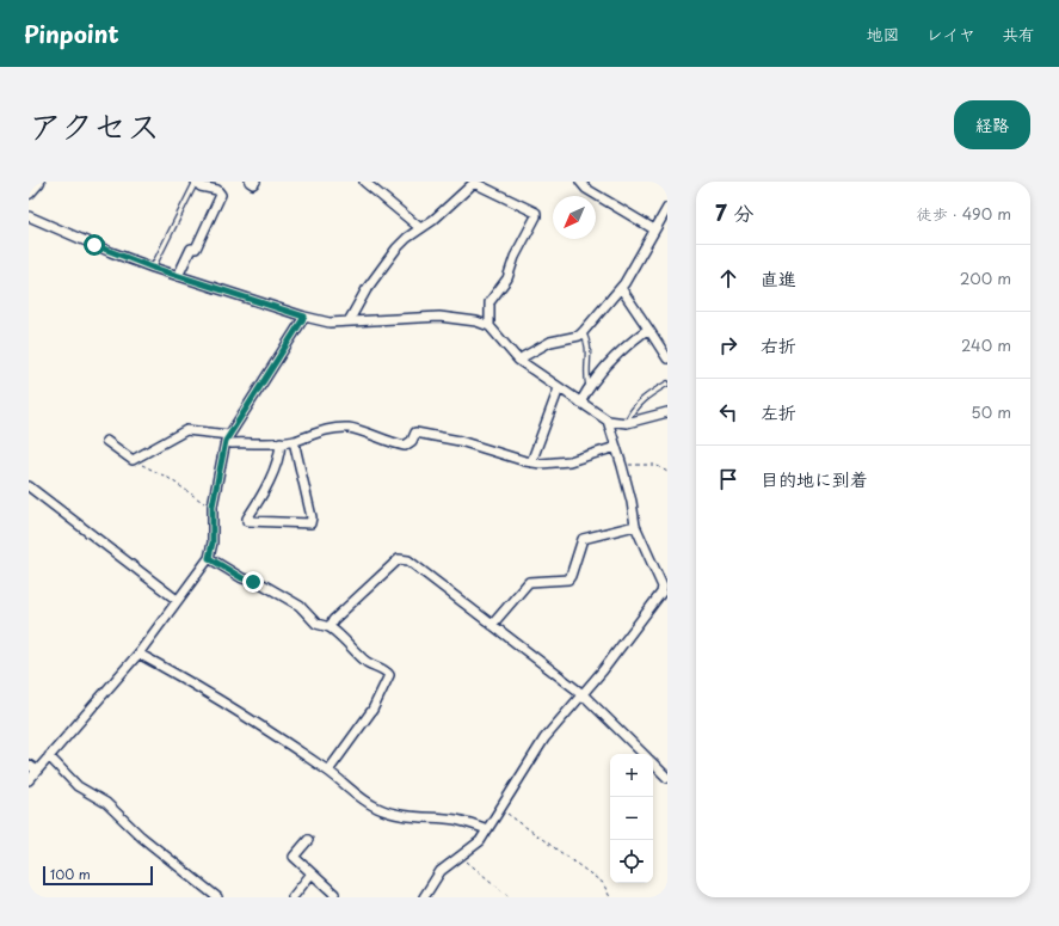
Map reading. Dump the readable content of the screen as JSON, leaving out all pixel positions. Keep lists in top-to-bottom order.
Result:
{
  "scale_bar": "100 m",
  "north": "bottom left",
  "page": {
    "header": "Pinpoint",
    "nav": ["地図", "レイヤ", "共有"],
    "title": "アクセス",
    "buttons": "経路",
    "heading": ["7 分", "徒歩 · 490 m"],
    "list": [
      ["直進", "200 m"],
      ["右折", "240 m"],
      ["左折", "50 m"],
      "目的地に到着"
    ],
    "map_buttons": ["+", "−"],
    "scale": "100 m"
  }
}
